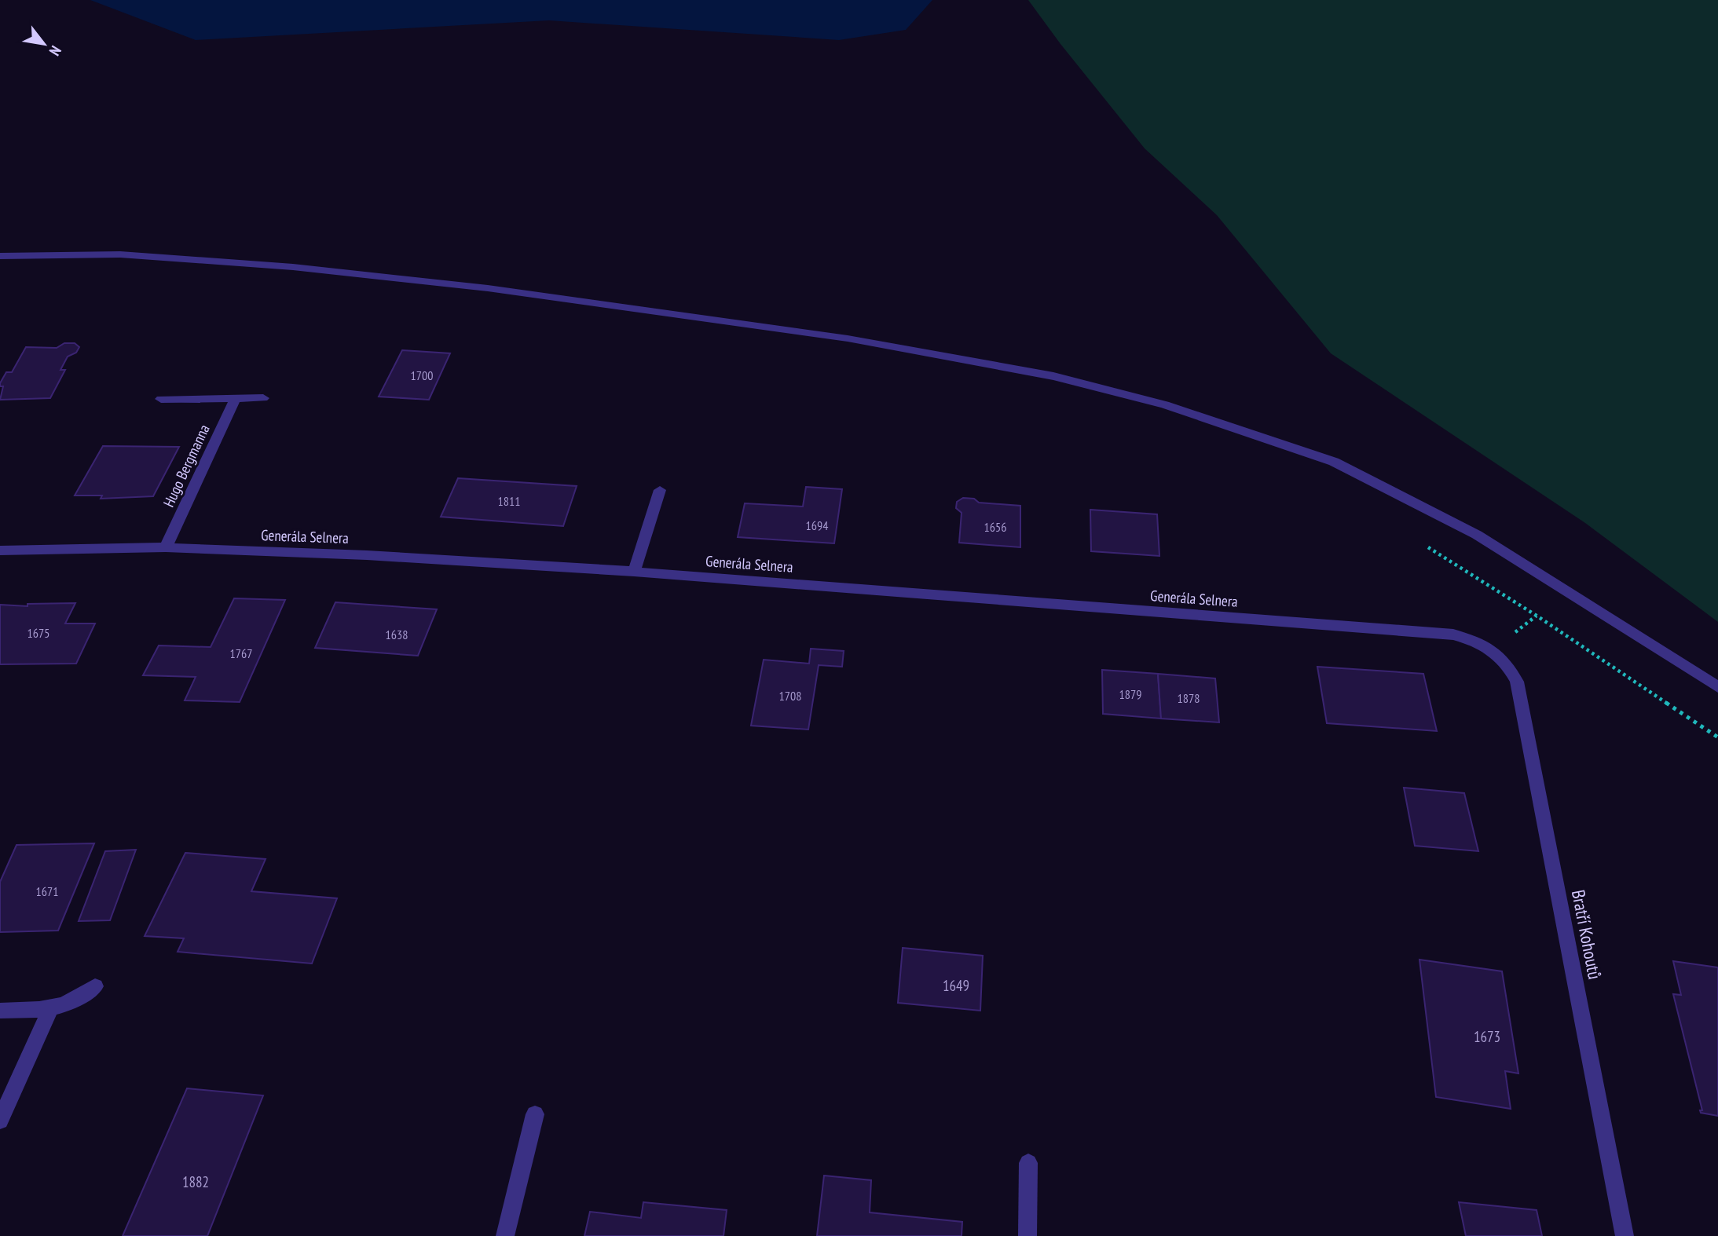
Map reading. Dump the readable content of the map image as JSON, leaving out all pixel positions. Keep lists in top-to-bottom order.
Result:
{
  "streets": {
    "street": ["Hugo Bergmanna", "Generála Selnera", "Bratří Kohoutů"]
  },
  "crossings": [
    ["Hugo Bergmanna", "Generála Selnera"],
    ["Generála Selnera", "Bratří Kohoutů"]
  ],
  "house_numbers": [
    "1700",
    "1811",
    "1694",
    "1656",
    "1675",
    "1638",
    "1767",
    "1879",
    "1708",
    "1878",
    "1671",
    "1649",
    "1673",
    "1882"
  ],
  "north": "bottom right"
}
